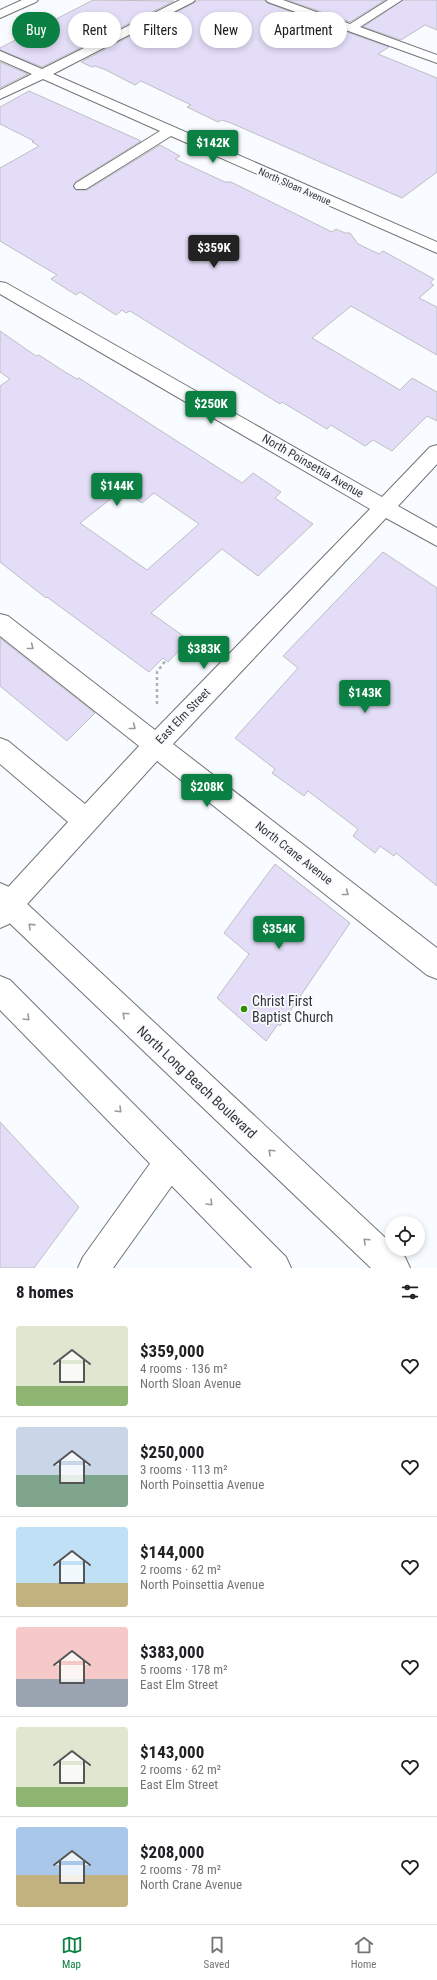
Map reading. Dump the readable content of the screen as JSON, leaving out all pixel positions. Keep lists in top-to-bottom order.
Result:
{
  "streets": {
    "street": [
      "North Sloan Avenue",
      "North Poinsettia Avenue",
      "East Elm Street",
      "North Crane Avenue",
      "North Long Beach Boulevard"
    ]
  },
  "crossings": [
    ["North Poinsettia Avenue", "East Elm Street"],
    ["East Elm Street", "North Crane Avenue"],
    ["East Elm Street", "North Long Beach Boulevard"]
  ],
  "one_way": ["North Crane Avenue"],
  "places": ["Christ First Baptist Church"],
  "page": {
    "chip": [
      "Buy",
      "Rent",
      "Filters",
      "New",
      "Apartment"
    ],
    "price": [
      "$142K",
      "$359K",
      "$250K",
      "$144K",
      "$383K",
      "$143K",
      "$208K",
      "$354K"
    ],
    "heading": "8 homes",
    "list": [
      {
        "name": "$359,000",
        "note": "4 rooms · 136 m² · North Sloan Avenue"
      },
      {
        "name": "$250,000",
        "note": "3 rooms · 113 m² · North Poinsettia Avenue"
      },
      {
        "name": "$144,000",
        "note": "2 rooms · 62 m² · North Poinsettia Avenue"
      },
      {
        "name": "$383,000",
        "note": "5 rooms · 178 m² · East Elm Street"
      },
      {
        "name": "$143,000",
        "note": "2 rooms · 62 m² · East Elm Street"
      },
      {
        "name": "$208,000",
        "note": "2 rooms · 78 m² · North Crane Avenue"
      }
    ],
    "tabs": ["Map", "Saved", "Home"]
  }
}
